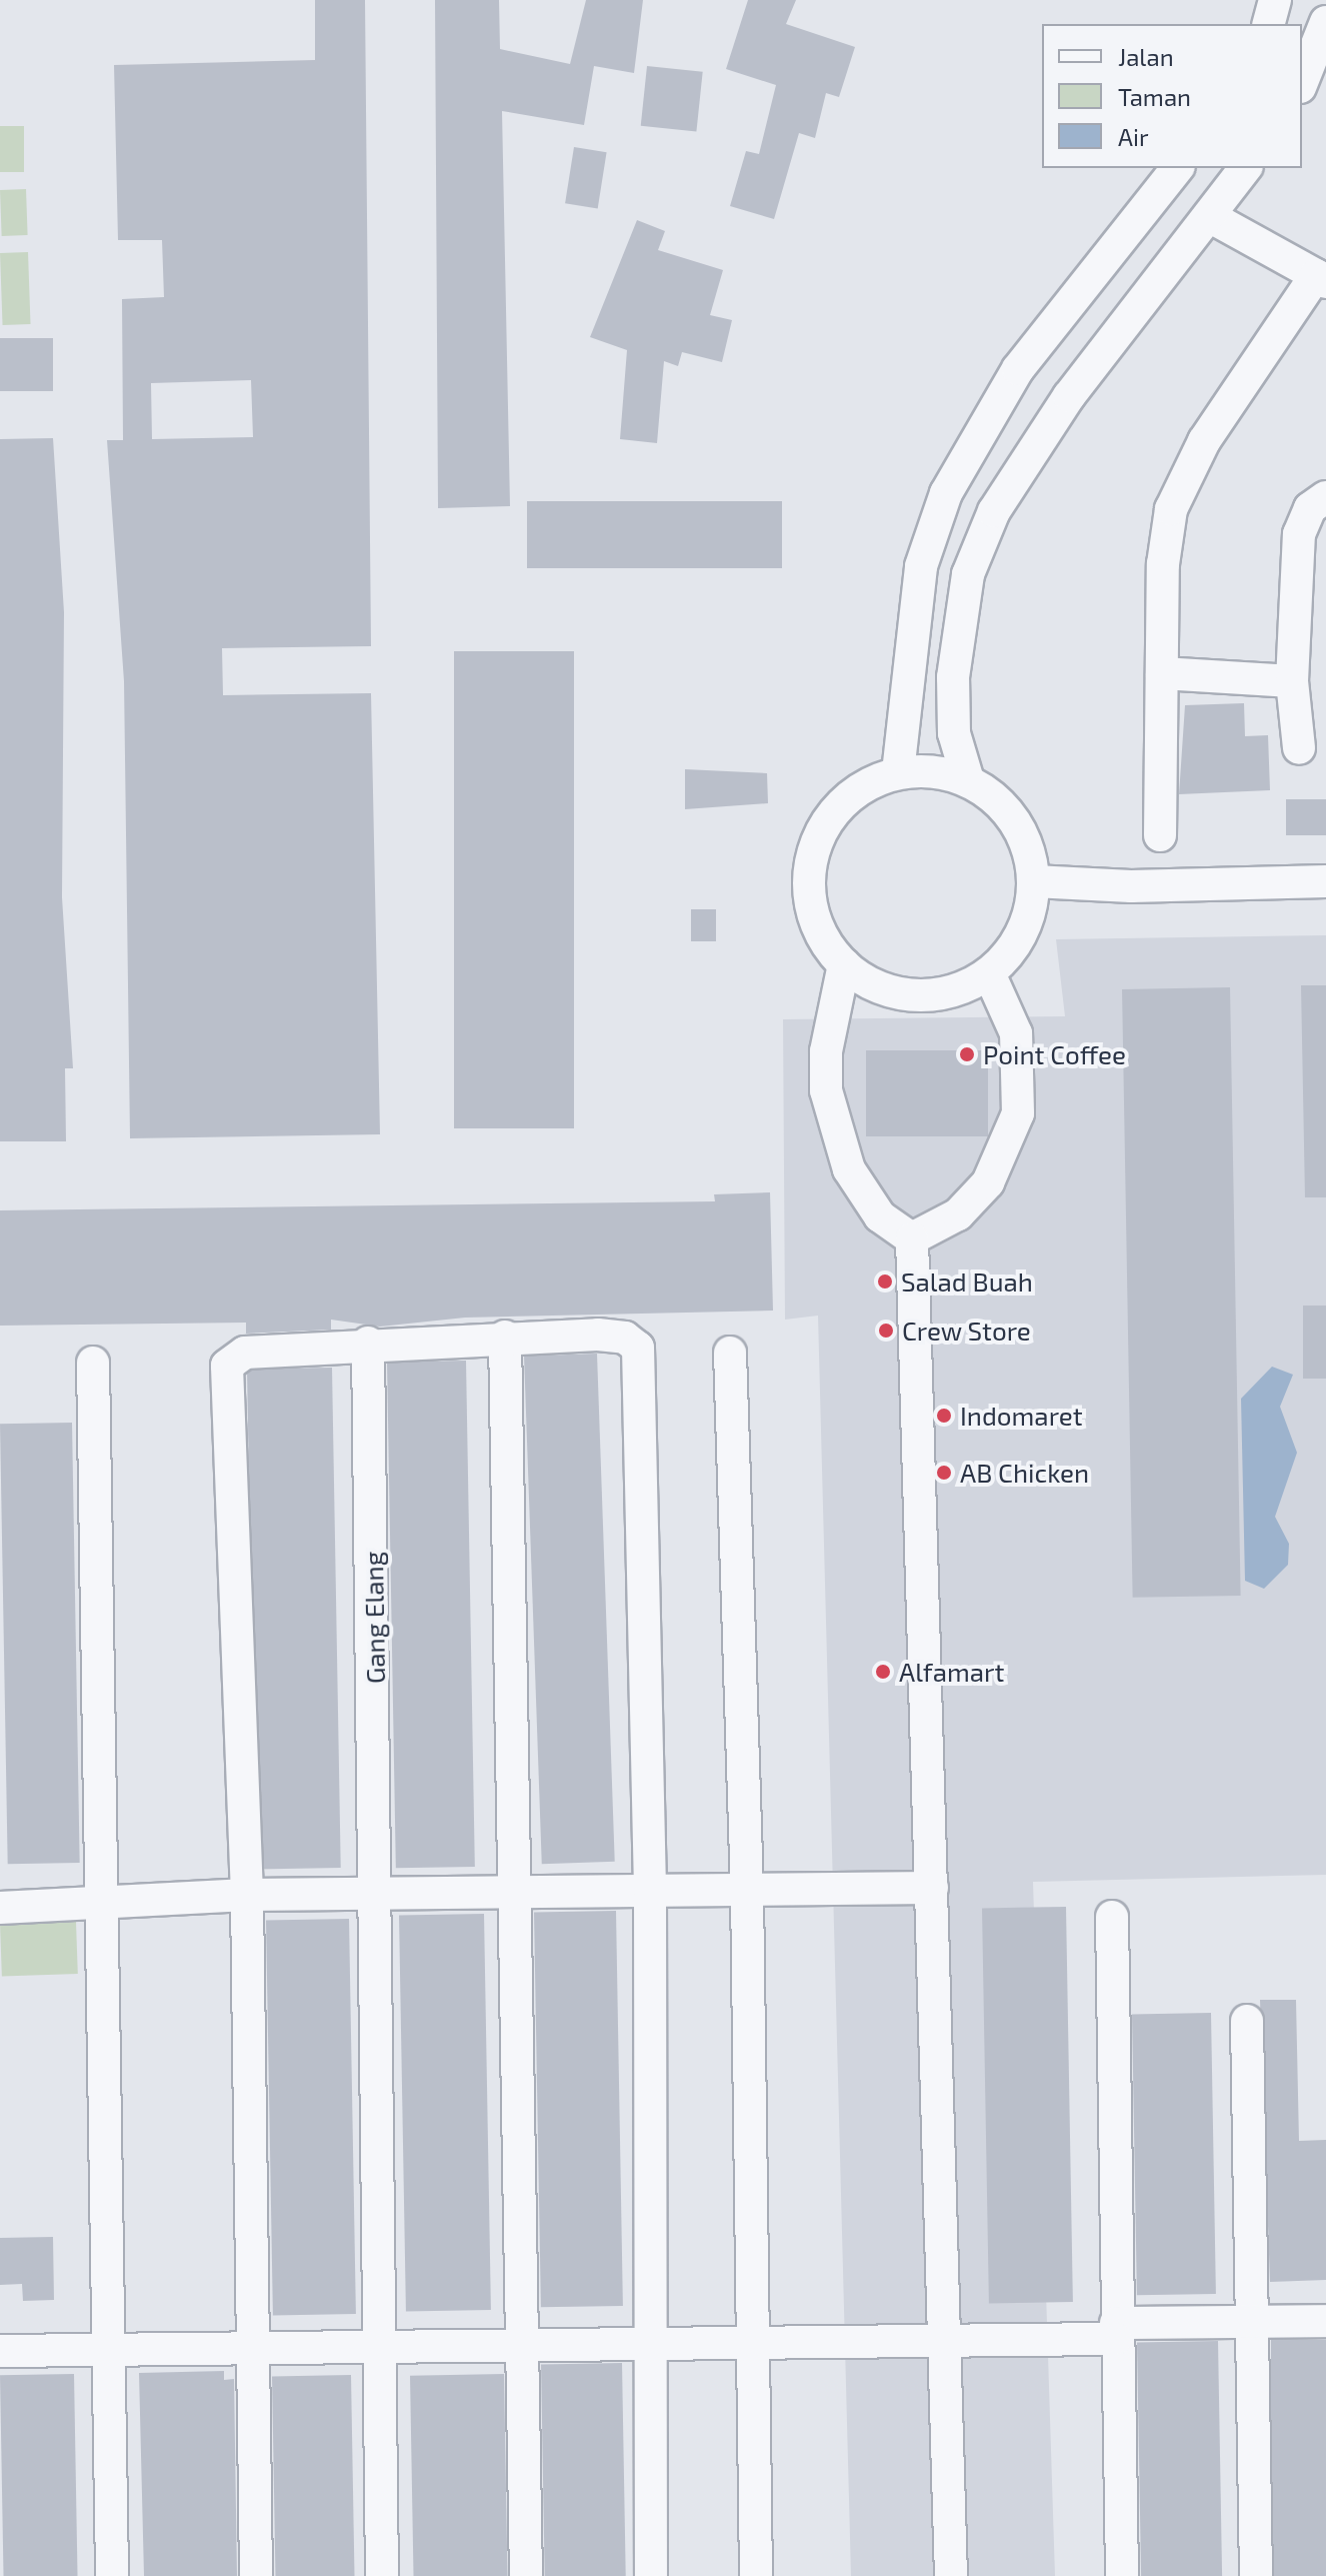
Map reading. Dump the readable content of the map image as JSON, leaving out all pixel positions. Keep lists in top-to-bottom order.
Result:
{
  "streets": {
    "street": ["Gang Elang"]
  },
  "places": [
    "Point Coffee",
    "Salad Buah",
    "Crew Store",
    "Indomaret",
    "AB Chicken",
    "Alfamart"
  ],
  "legend": ["Jalan", "Taman", "Air"]
}
